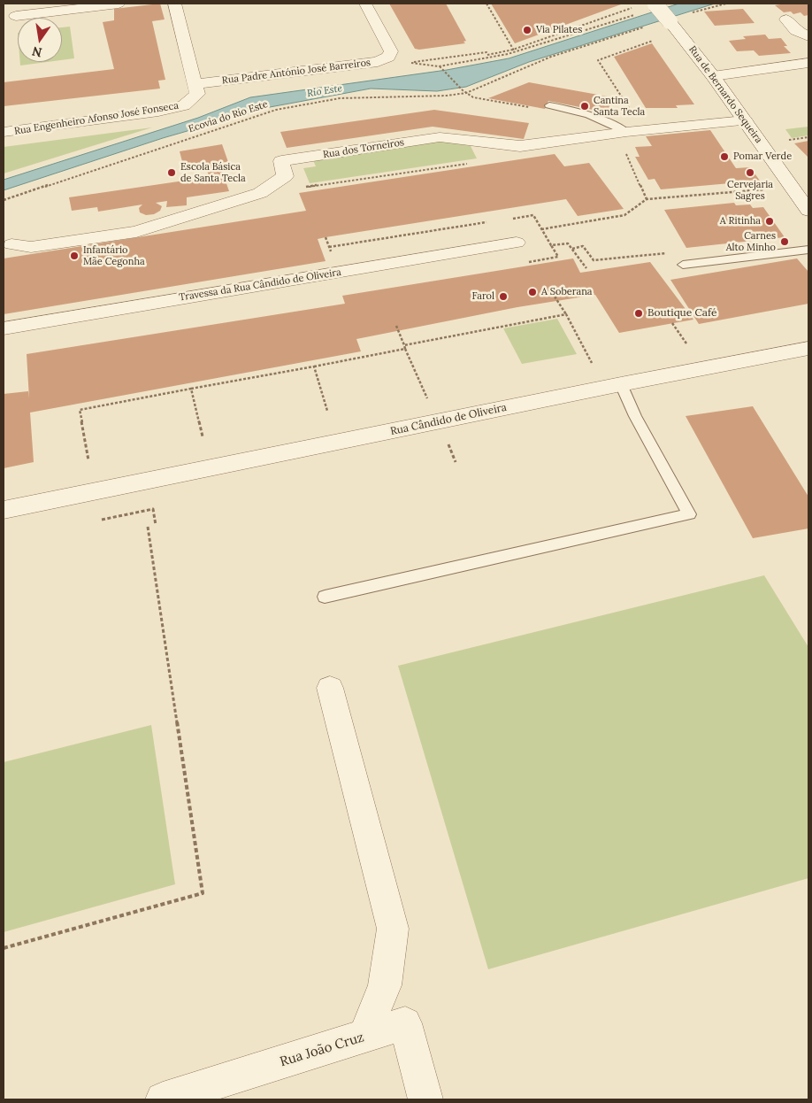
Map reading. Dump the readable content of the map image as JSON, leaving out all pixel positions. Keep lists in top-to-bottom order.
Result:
{
  "streets": {
    "street": [
      "Rua Padre António José Barreiros",
      "Rua de Bernardo Sequeira",
      "Rua Engenheiro Afonso José Fonseca",
      "Rua dos Torneiros",
      "Travessa da Rua Cândido de Oliveira",
      "Rua Cândido de Oliveira",
      "Rua João Cruz"
    ],
    "path": ["Ecovia do Rio Este"]
  },
  "crossings": [
    ["Rua Padre António José Barreiros", "Rua Engenheiro Afonso José Fonseca"],
    ["Rua de Bernardo Sequeira", "Rua dos Torneiros"]
  ],
  "water": ["Rio Este"],
  "places": [
    "Via Pilates",
    "Cantina Santa Tecla",
    "Pomar Verde",
    "Escola Básica de Santa Tecla",
    "Cervejaria Sagres",
    "A Ritinha",
    "Carnes Alto Minho",
    "Infantário Mãe Cegonha",
    "A Soberana",
    "Farol",
    "Boutique Café"
  ],
  "north": "bottom"
}
